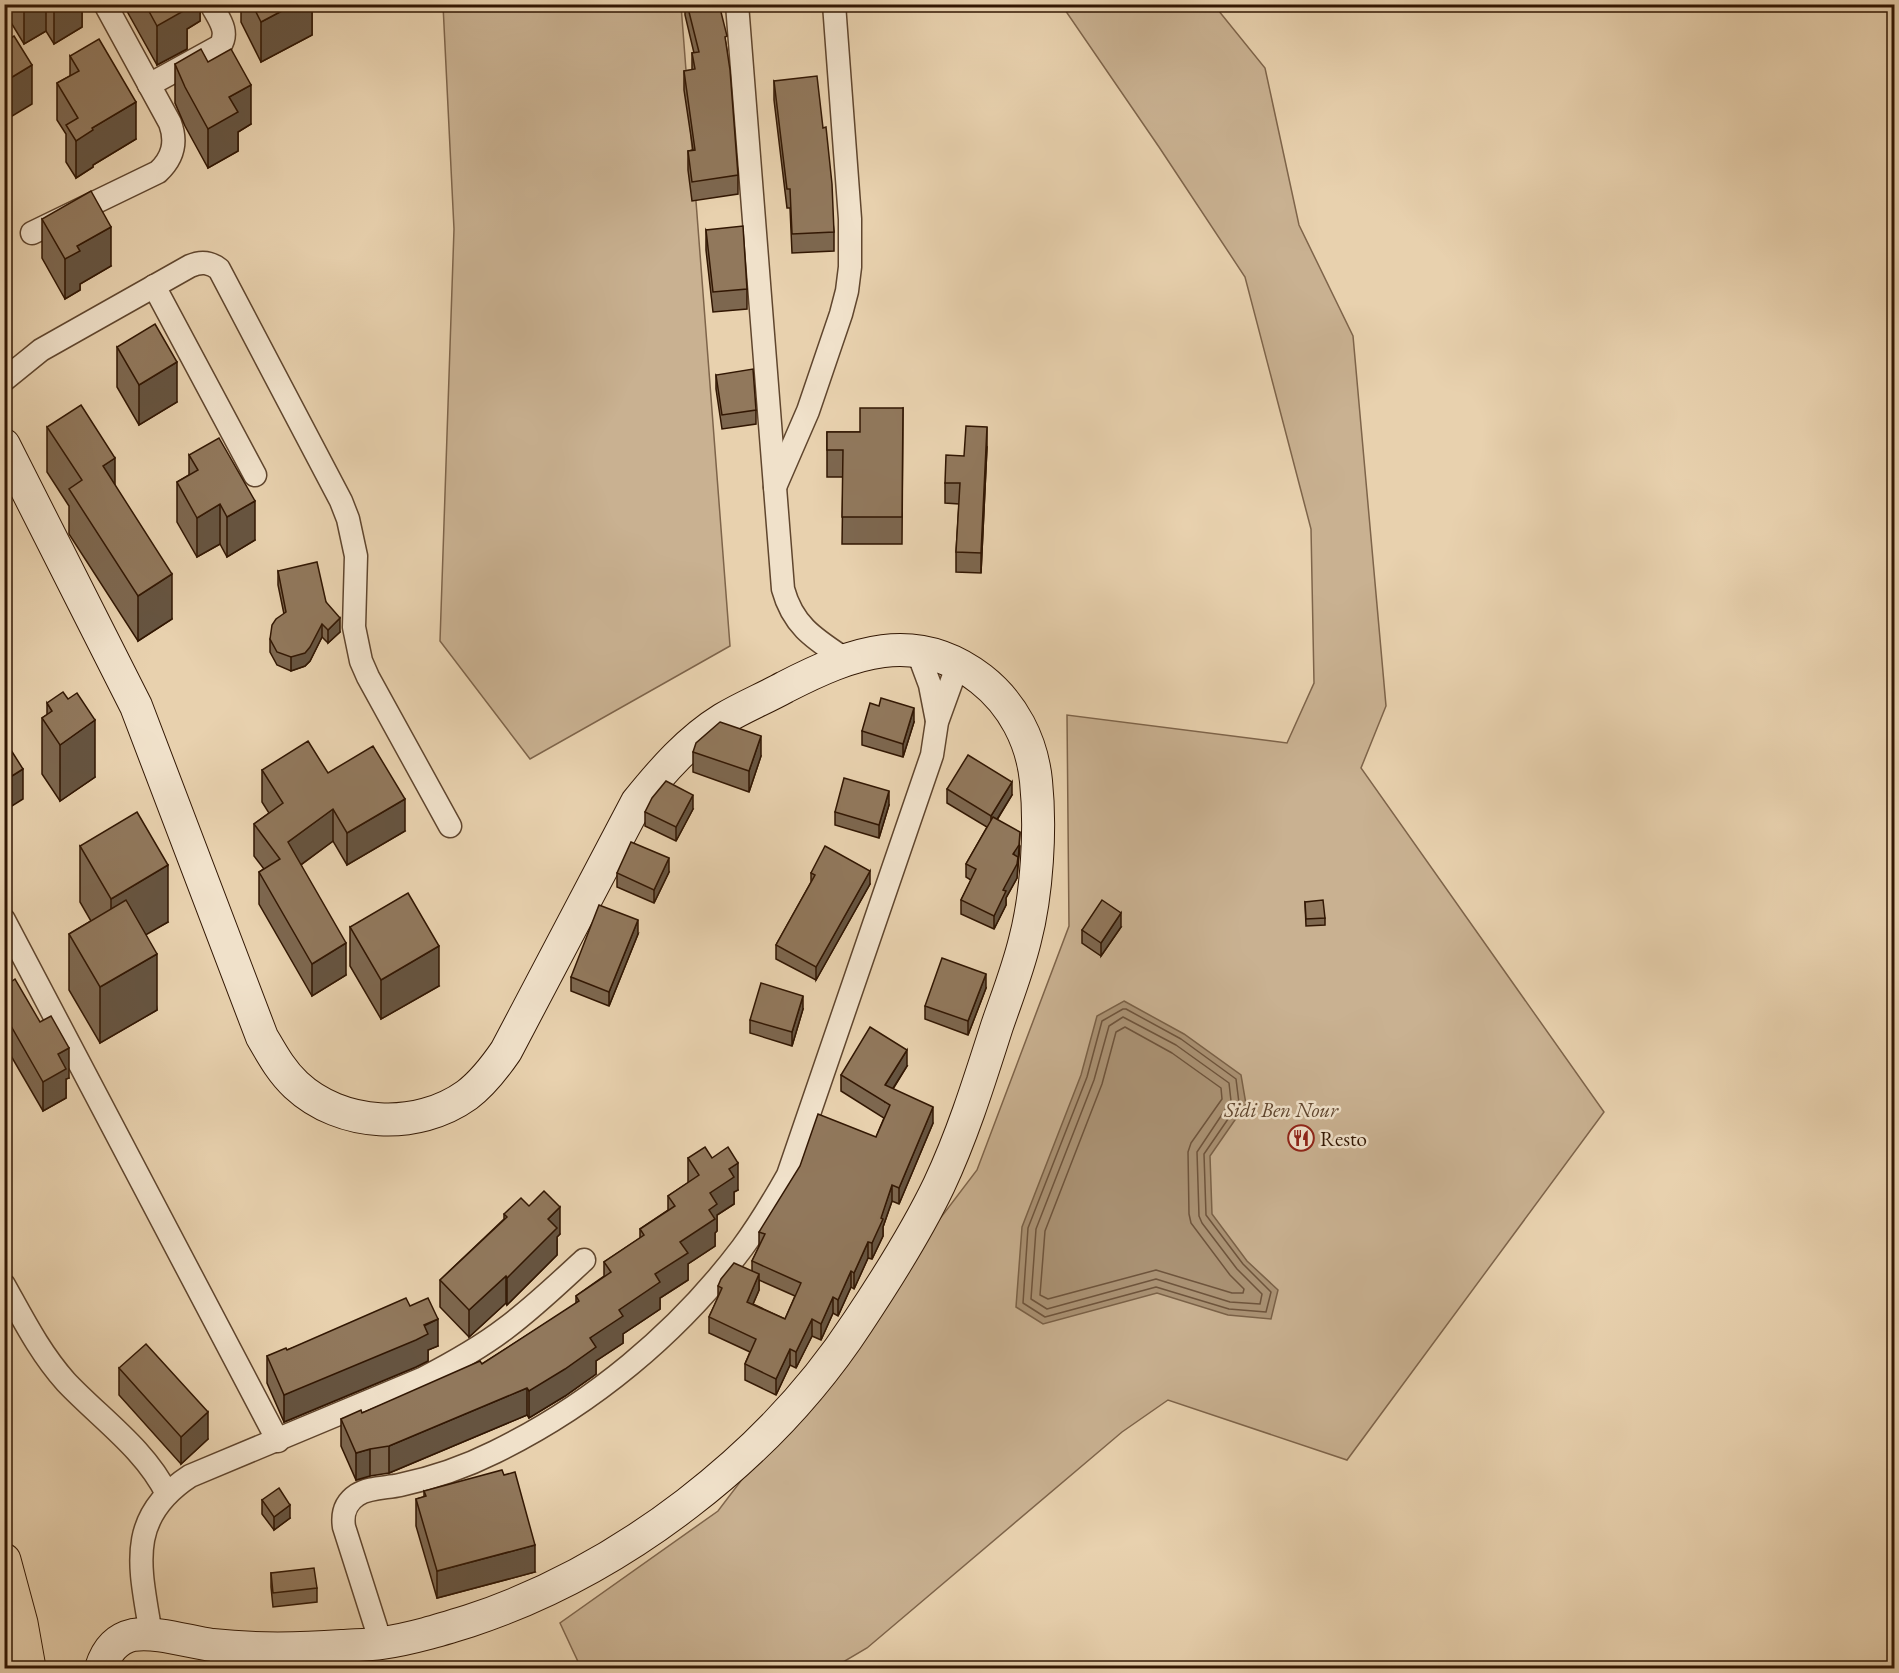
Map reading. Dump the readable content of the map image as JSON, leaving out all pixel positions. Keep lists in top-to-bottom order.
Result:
{
  "parks": ["Sidi Ben Nour"],
  "places": {
    "restaurant": ["Resto"]
  }
}
